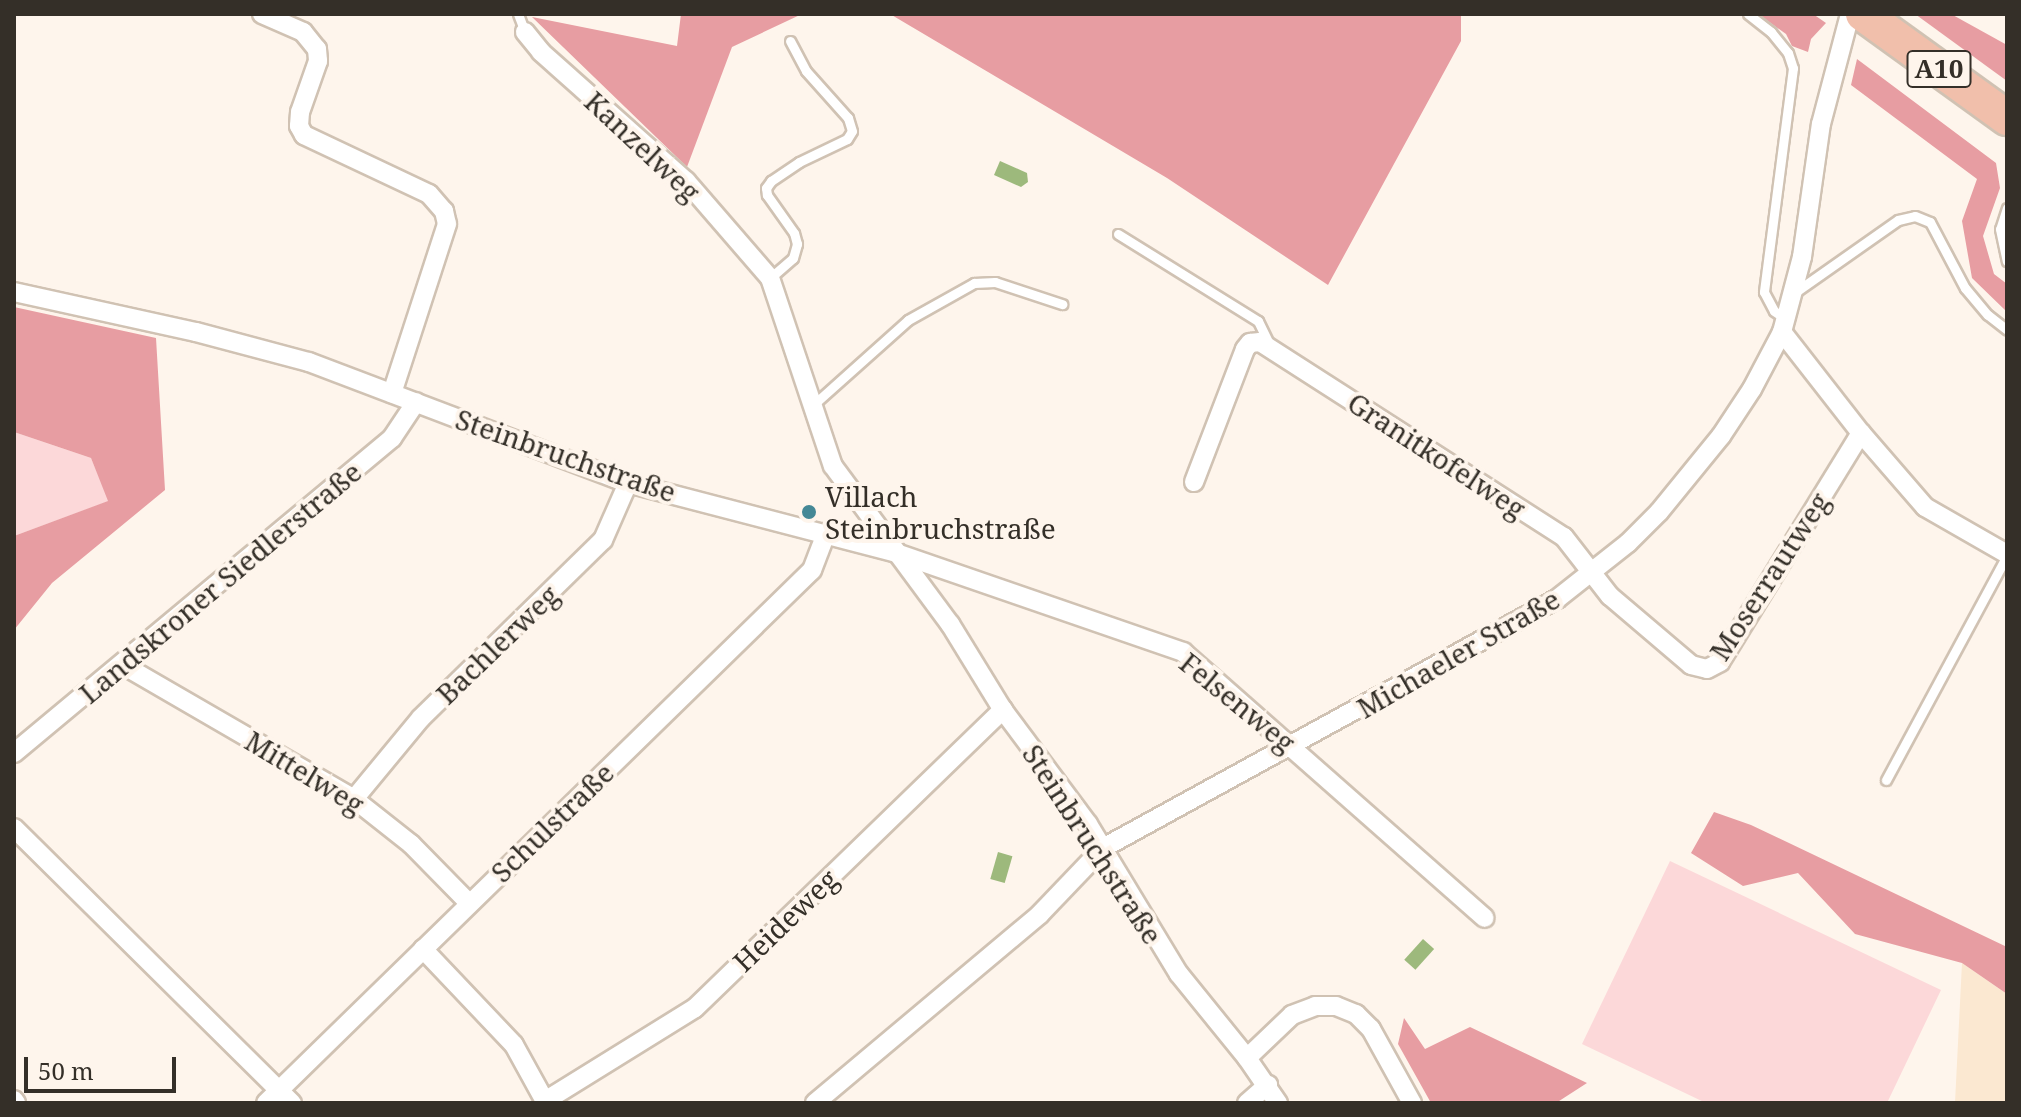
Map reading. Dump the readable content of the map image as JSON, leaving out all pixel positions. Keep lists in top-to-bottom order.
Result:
{
  "streets": {
    "highway": ["A10"],
    "street": [
      "Kanzelweg",
      "Steinbruchstraße",
      "Granitkofelweg",
      "Moserrautweg",
      "Landskroner Siedlerstraße",
      "Bachlerweg",
      "Michaeler Straße",
      "Felsenweg",
      "Mittelweg",
      "Schulstraße",
      "Heideweg"
    ]
  },
  "crossings": [
    ["A10", "Michaeler Straße"],
    ["Kanzelweg", "Steinbruchstraße"],
    ["Kanzelweg", "Felsenweg"],
    ["Steinbruchstraße", "Landskroner Siedlerstraße"],
    ["Steinbruchstraße", "Bachlerweg"],
    ["Steinbruchstraße", "Michaeler Straße"],
    ["Steinbruchstraße", "Felsenweg"],
    ["Steinbruchstraße", "Schulstraße"],
    ["Steinbruchstraße", "Heideweg"],
    ["Granitkofelweg", "Moserrautweg"],
    ["Granitkofelweg", "Michaeler Straße"],
    ["Moserrautweg", "Michaeler Straße"],
    ["Landskroner Siedlerstraße", "Mittelweg"],
    ["Bachlerweg", "Mittelweg"],
    ["Michaeler Straße", "Felsenweg"],
    ["Mittelweg", "Schulstraße"]
  ],
  "places": ["Villach Steinbruchstraße"],
  "scale_bar": "50 m"
}
